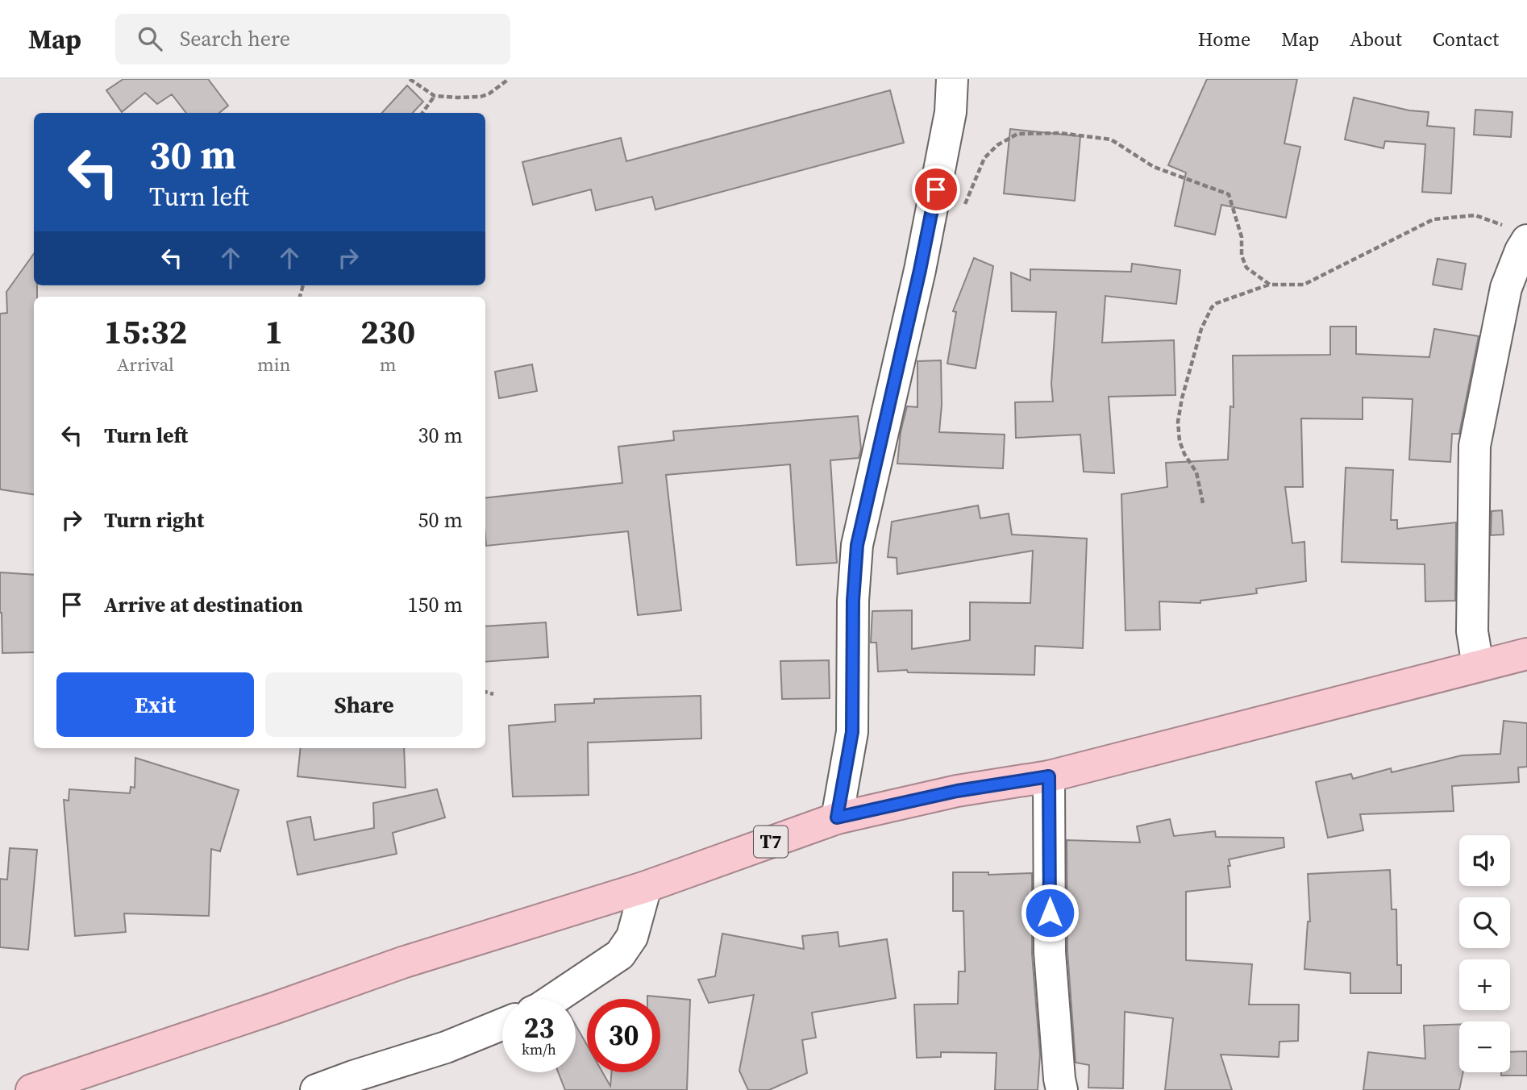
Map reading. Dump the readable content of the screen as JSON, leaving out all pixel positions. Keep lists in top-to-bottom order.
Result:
{
  "streets": {
    "highway": ["T7"]
  },
  "page": {
    "header": "Map",
    "search": "Search here",
    "nav": [
      "Home",
      "Map",
      "About",
      "Contact"
    ],
    "turn": ["30 m", "Turn left"],
    "eta": [
      "15:32",
      "Arrival",
      "1",
      "min",
      "230",
      "m"
    ],
    "list": [
      {
        "name": "Turn left",
        "value": "30 m"
      },
      {
        "name": "Turn right",
        "value": "50 m"
      },
      {
        "name": "Arrive at destination",
        "value": "150 m"
      }
    ],
    "buttons": ["Exit", "Share"],
    "map_buttons": ["+", "−"],
    "speed": "23 km/h",
    "limit": "30"
  }
}
